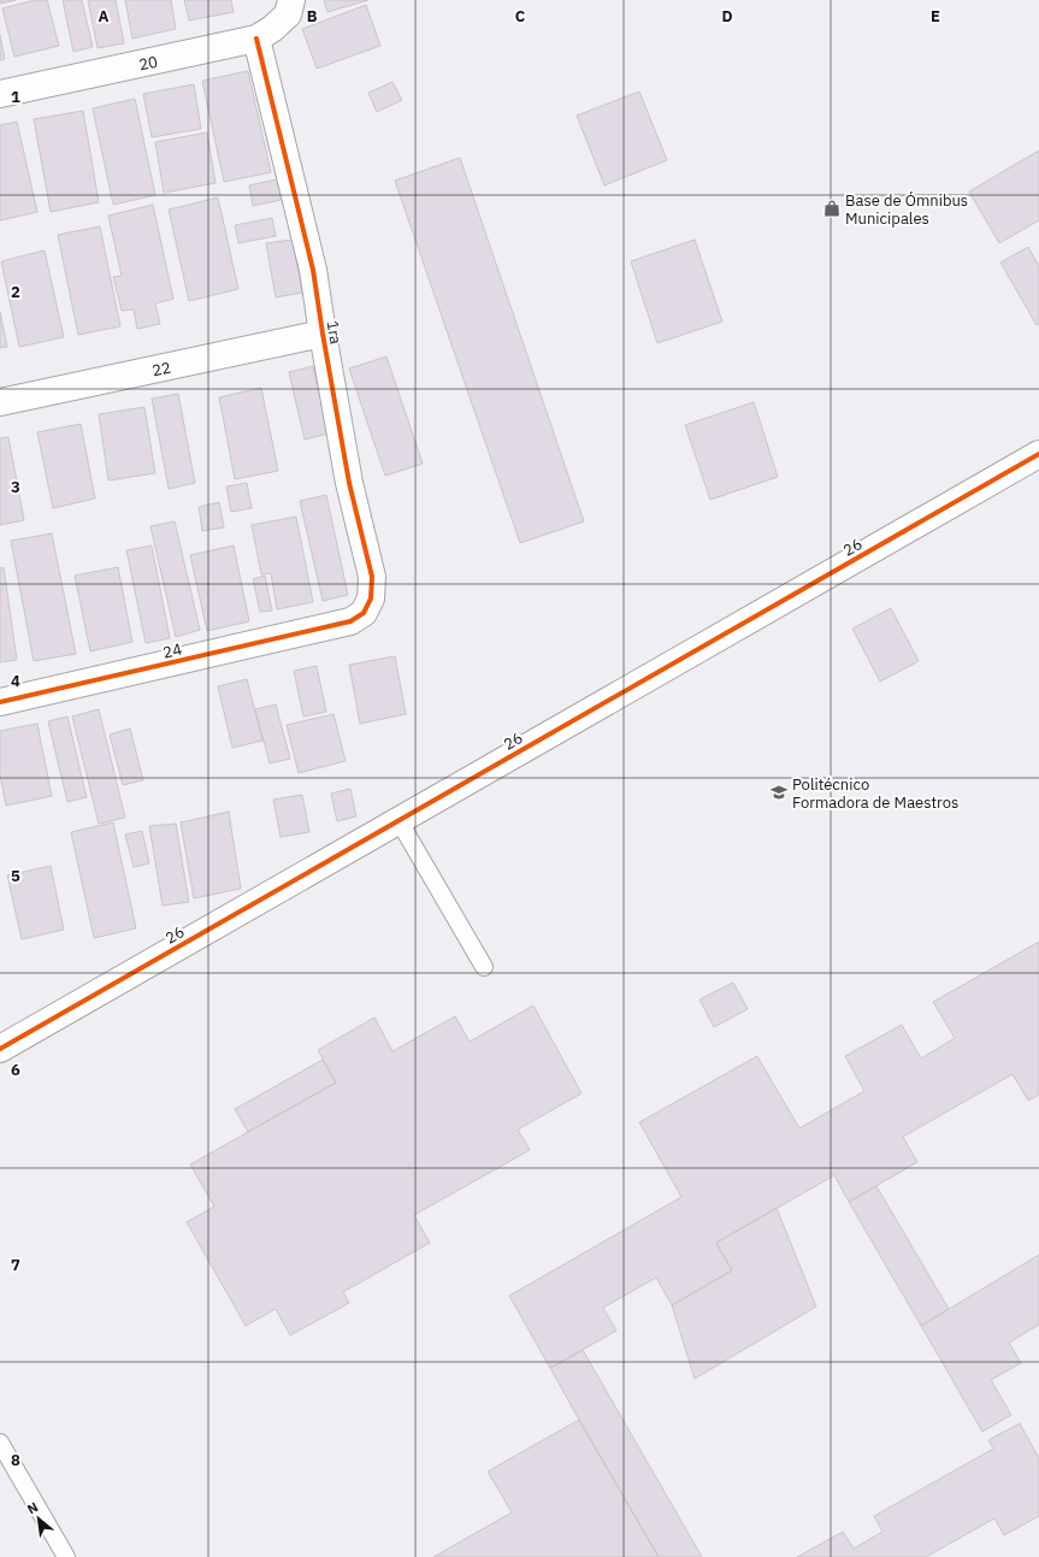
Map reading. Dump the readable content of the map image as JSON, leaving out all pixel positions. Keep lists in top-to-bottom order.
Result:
{
  "streets": {
    "street": [
      "20",
      "1ra",
      "22",
      "26",
      "24"
    ]
  },
  "crossings": [
    ["20", "1ra"],
    ["1ra", "22"],
    ["1ra", "24"]
  ],
  "places": {
    "shop": ["Base de Ómnibus Municipales"],
    "school or university": ["Politécnico Formadora de Maestros"]
  },
  "north": "top left",
  "grid": {
    "columns": [
      "A",
      "B",
      "C",
      "D",
      "E"
    ],
    "rows": [
      "1",
      "2",
      "3",
      "4",
      "5",
      "6",
      "7",
      "8"
    ]
  }
}
